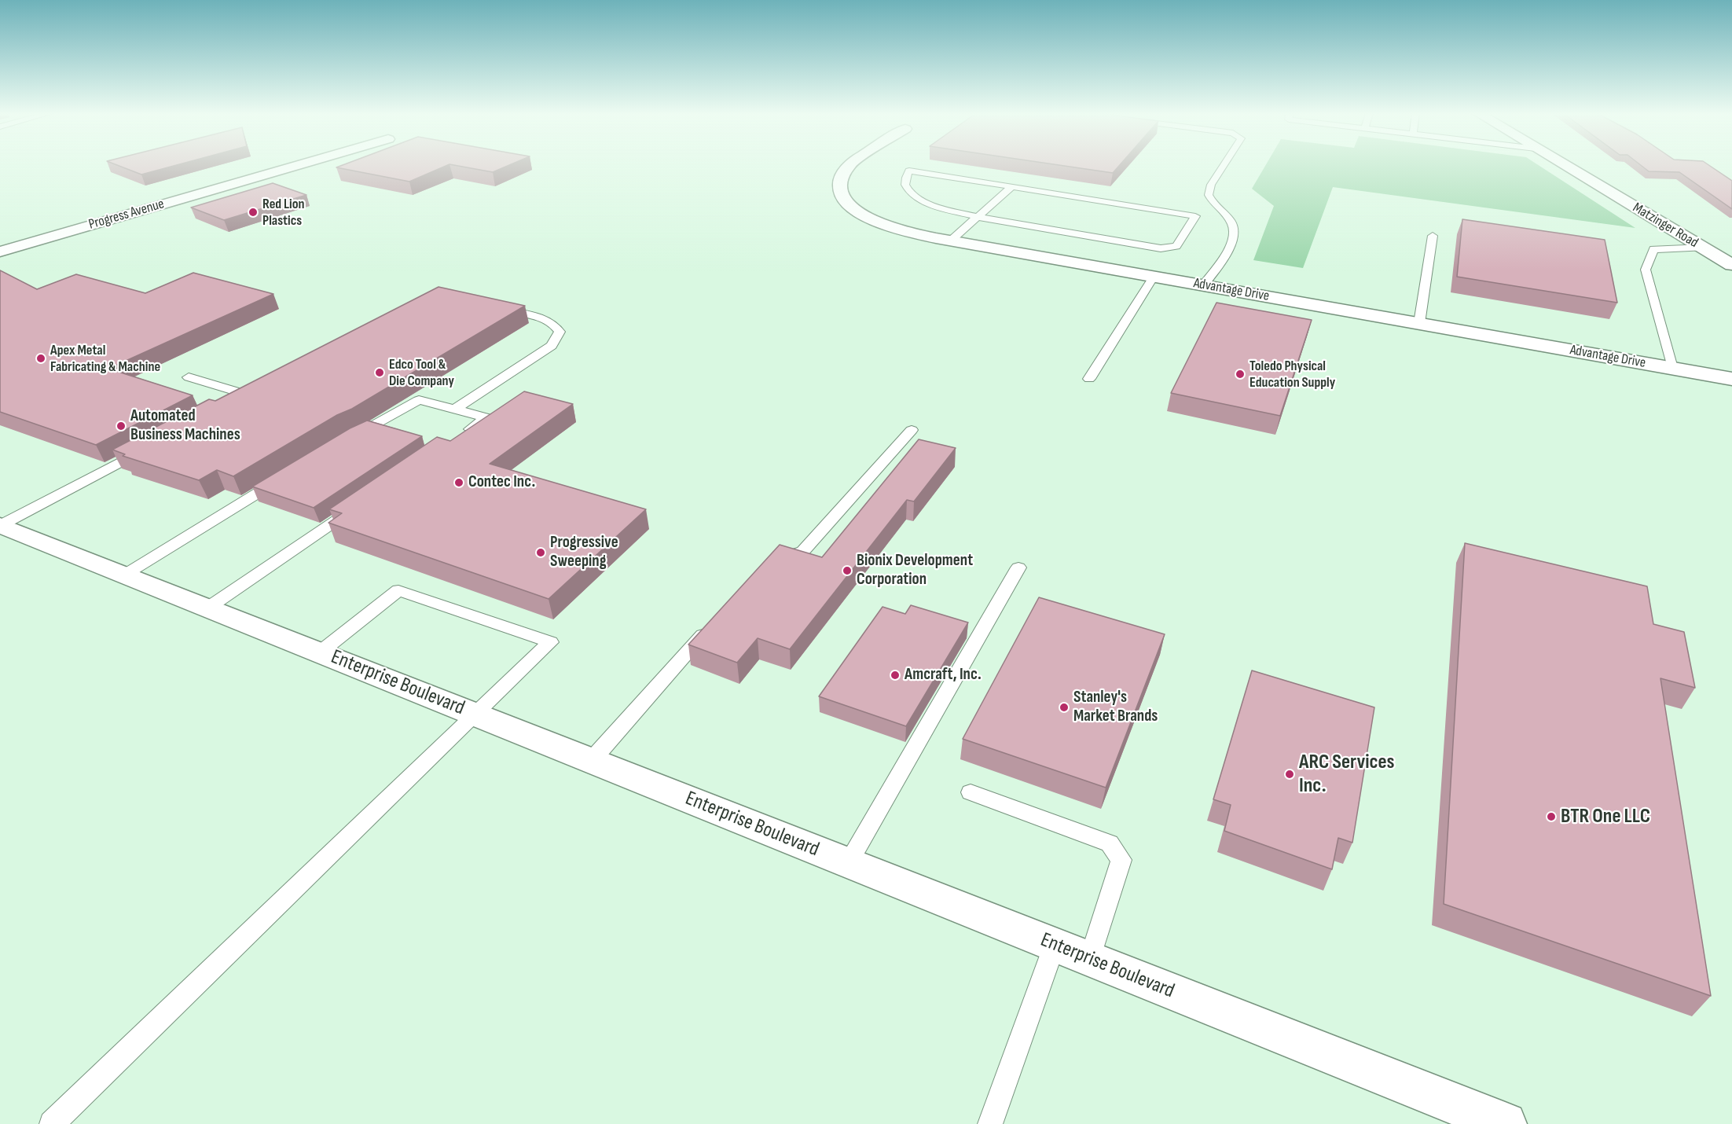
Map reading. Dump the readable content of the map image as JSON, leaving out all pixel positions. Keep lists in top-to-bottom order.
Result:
{
  "streets": {
    "street": [
      "Progress Avenue",
      "Matzinger Road",
      "Advantage Drive",
      "Enterprise Boulevard"
    ]
  },
  "places": [
    "Red Lion Plastics",
    "Apex Metal Fabricating & Machine",
    "Edco Tool & Die Company",
    "Toledo Physical Education Supply",
    "Automated Business Machines",
    "Contec Inc.",
    "Progressive Sweeping",
    "Bionix Development Corporation",
    "Amcraft, Inc.",
    "Stanley's Market Brands",
    "ARC Services Inc.",
    "BTR One LLC"
  ]
}
